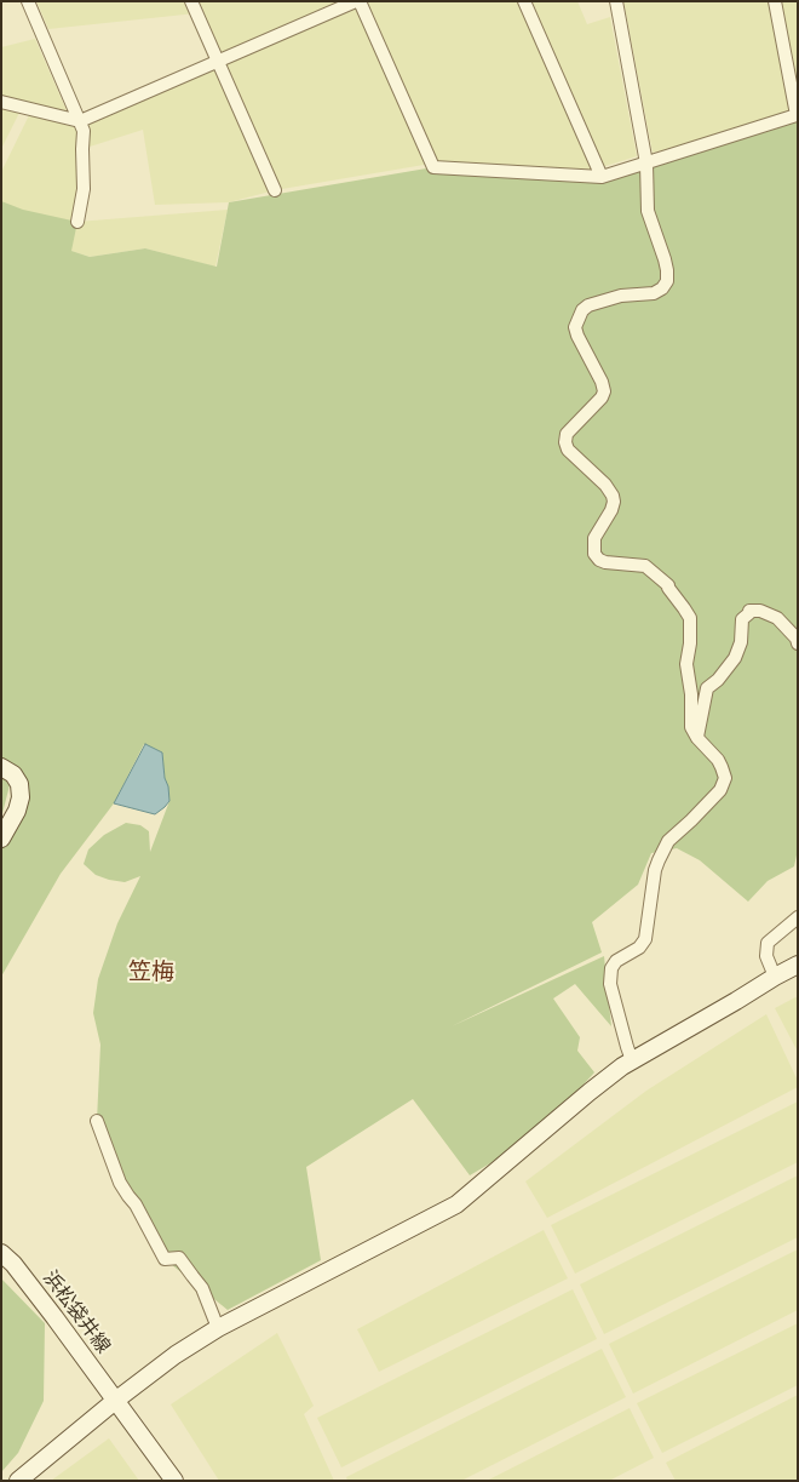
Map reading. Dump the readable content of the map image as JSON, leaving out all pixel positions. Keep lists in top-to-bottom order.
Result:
{
  "streets": {
    "street": ["浜松袋井線"]
  },
  "districts": ["笠梅"]
}
